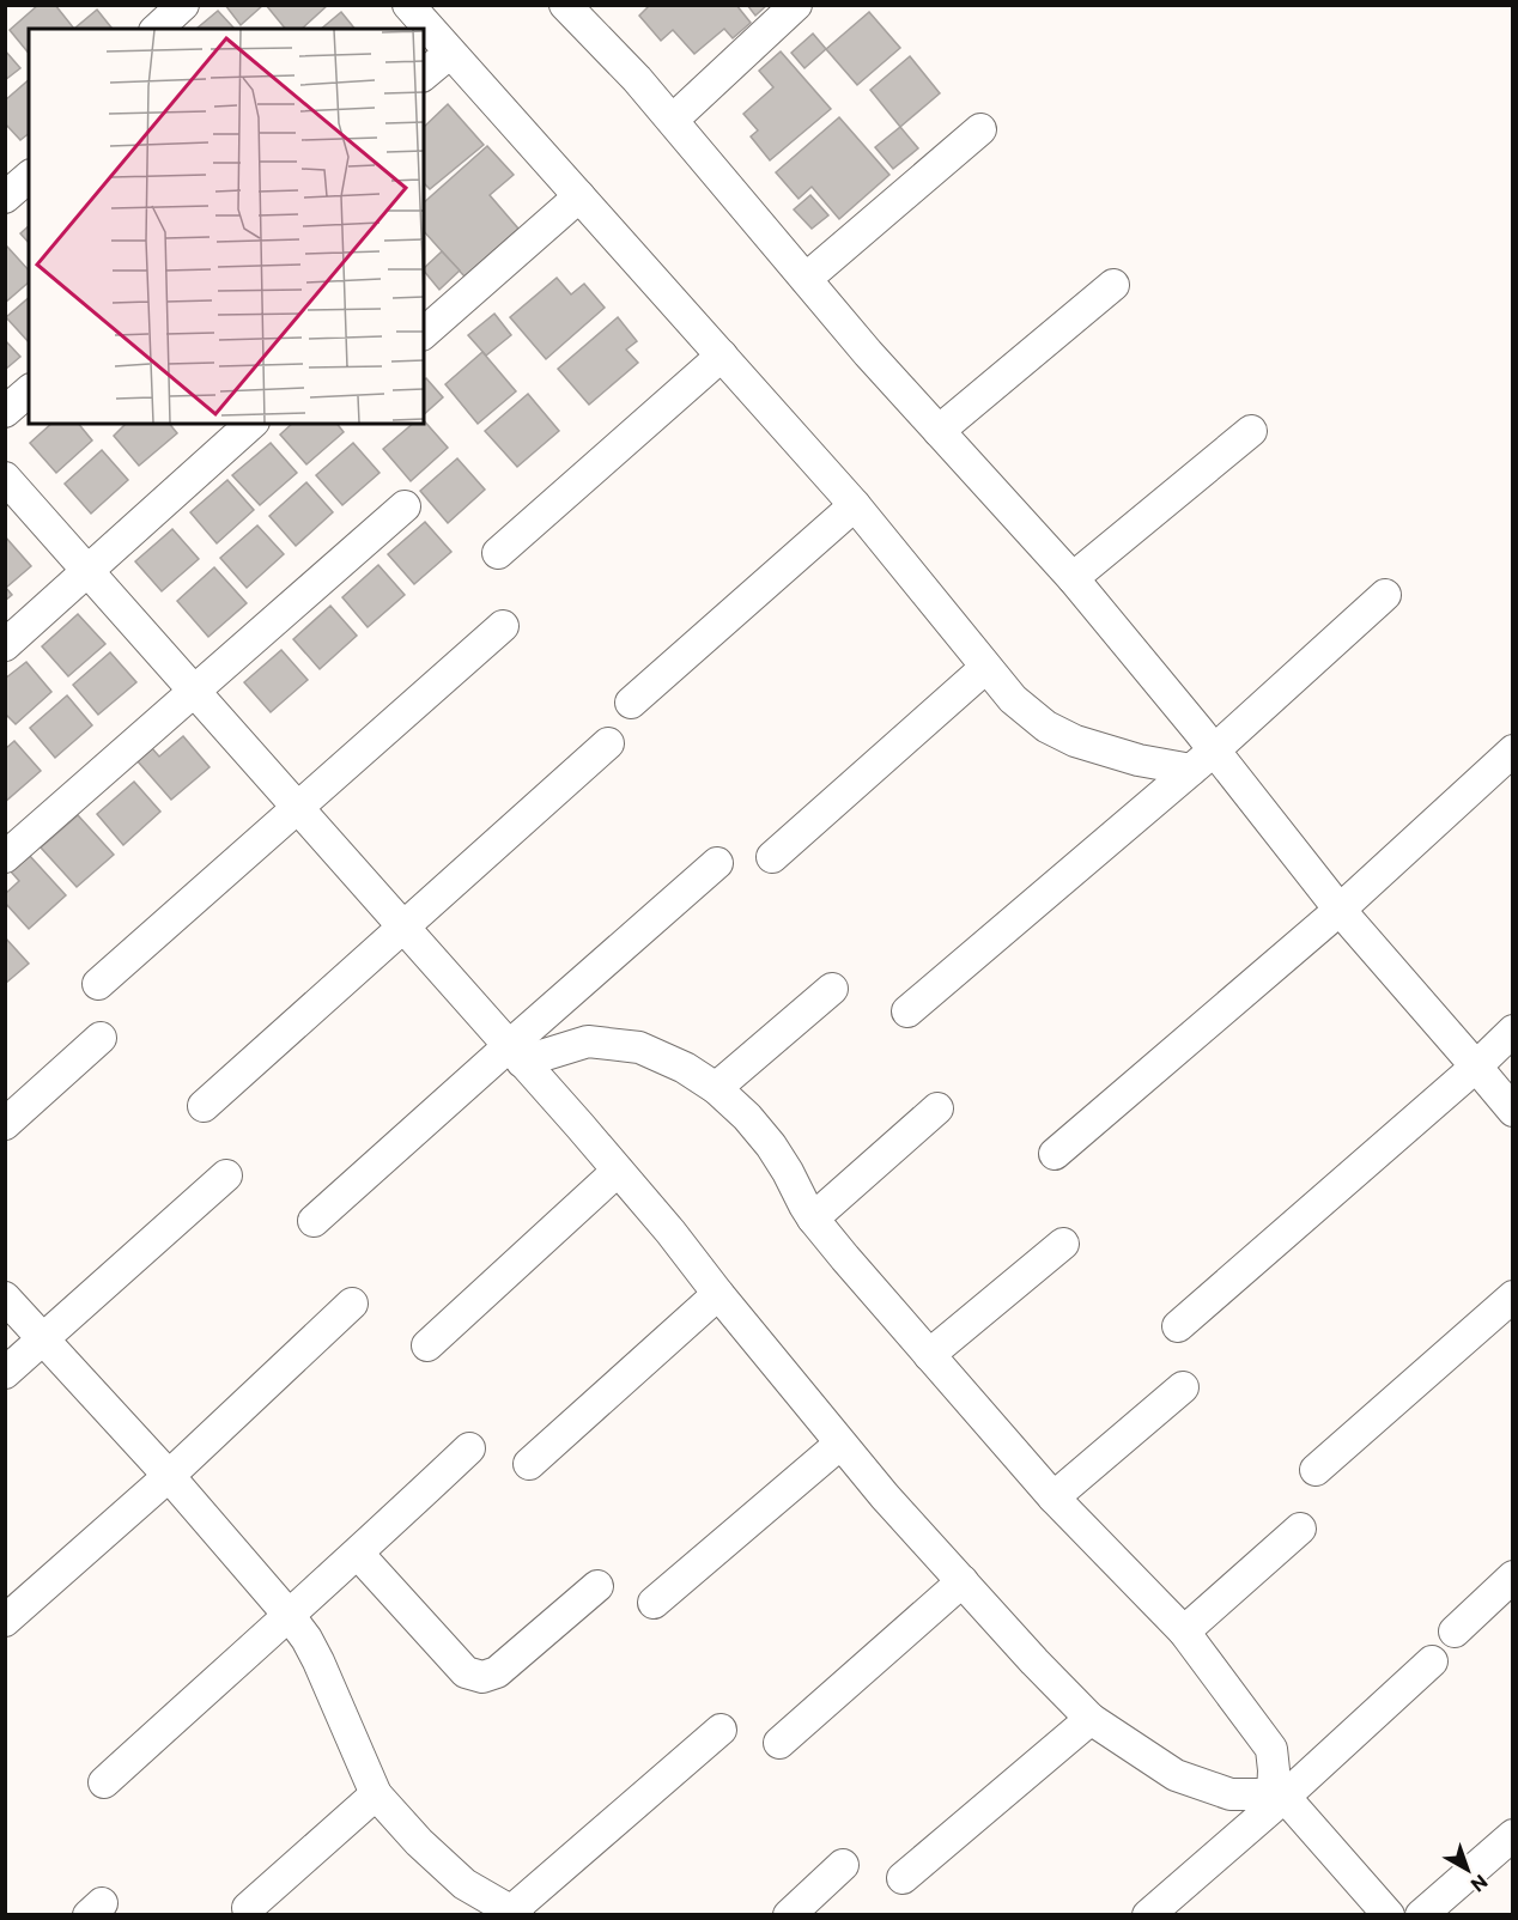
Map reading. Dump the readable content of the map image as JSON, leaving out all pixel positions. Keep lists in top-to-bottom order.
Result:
{
  "north": "bottom right"
}
